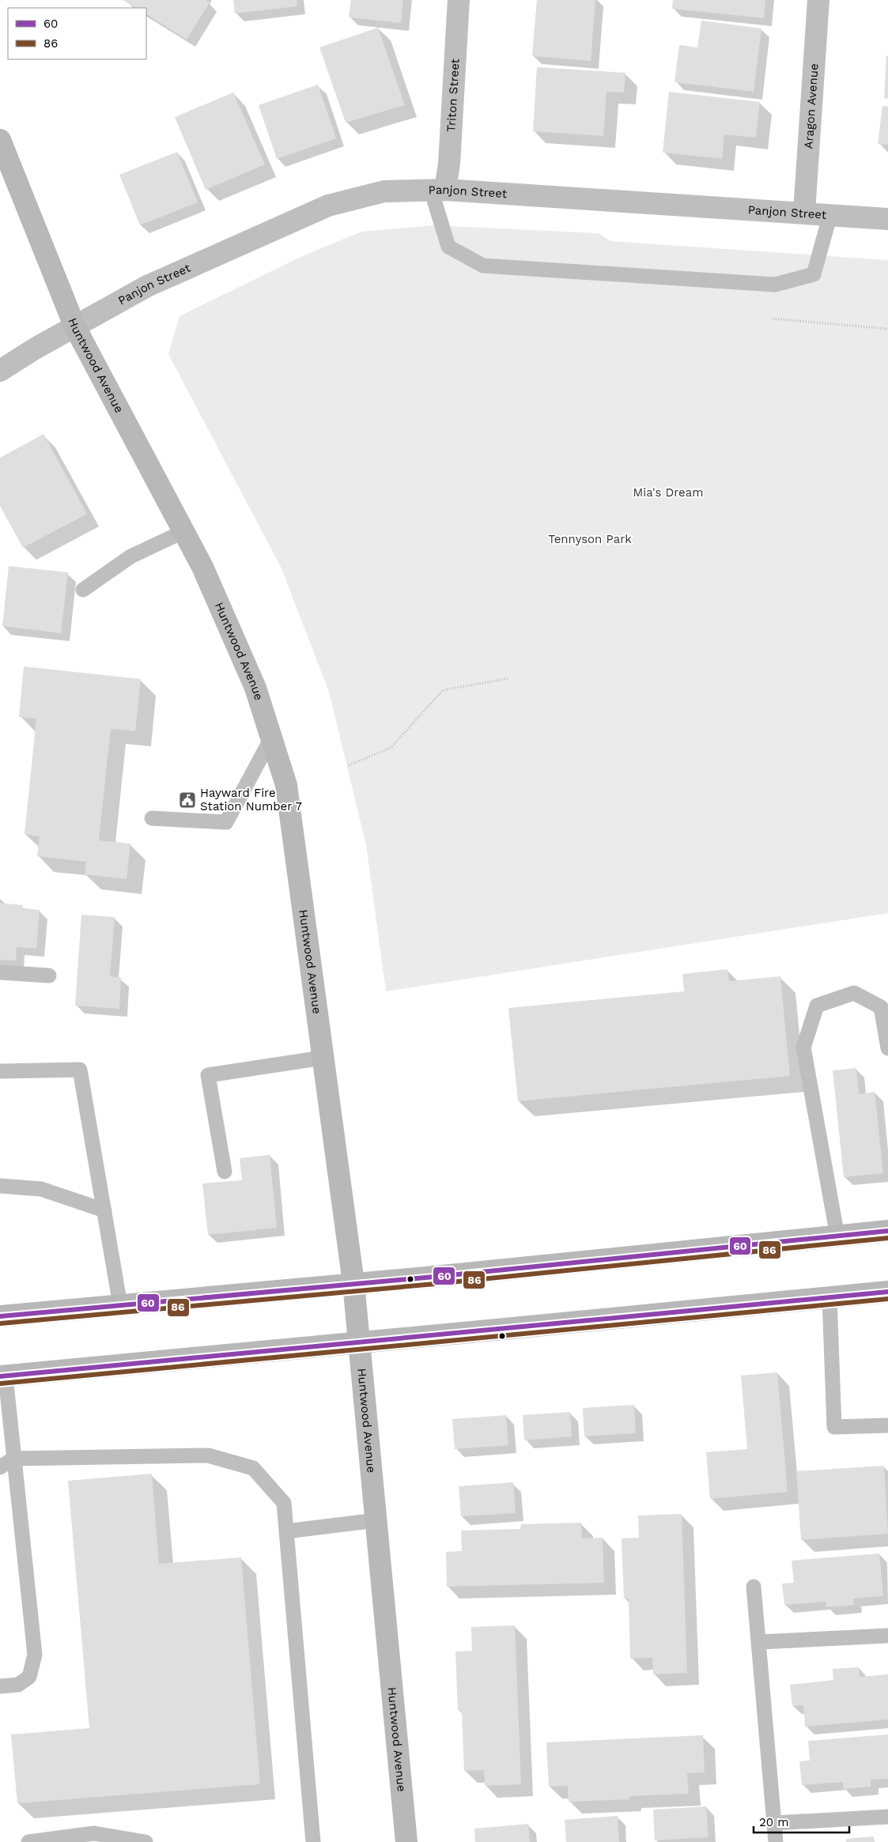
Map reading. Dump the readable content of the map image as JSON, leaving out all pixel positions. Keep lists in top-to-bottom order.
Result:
{
  "streets": {
    "main road": ["Huntwood Avenue"],
    "street": ["Triton Street", "Aragon Avenue", "Panjon Street"]
  },
  "crossings": [
    ["Triton Street", "Panjon Street"],
    ["Aragon Avenue", "Panjon Street"],
    ["Panjon Street", "Huntwood Avenue"]
  ],
  "parks": ["Mia's Dream", "Tennyson Park"],
  "places": {
    "public building": ["Hayward Fire Station Number 7"]
  },
  "lines": ["transit line 60", "transit line 86"],
  "legend": ["60", "86"],
  "scale_bar": "20 m"
}
